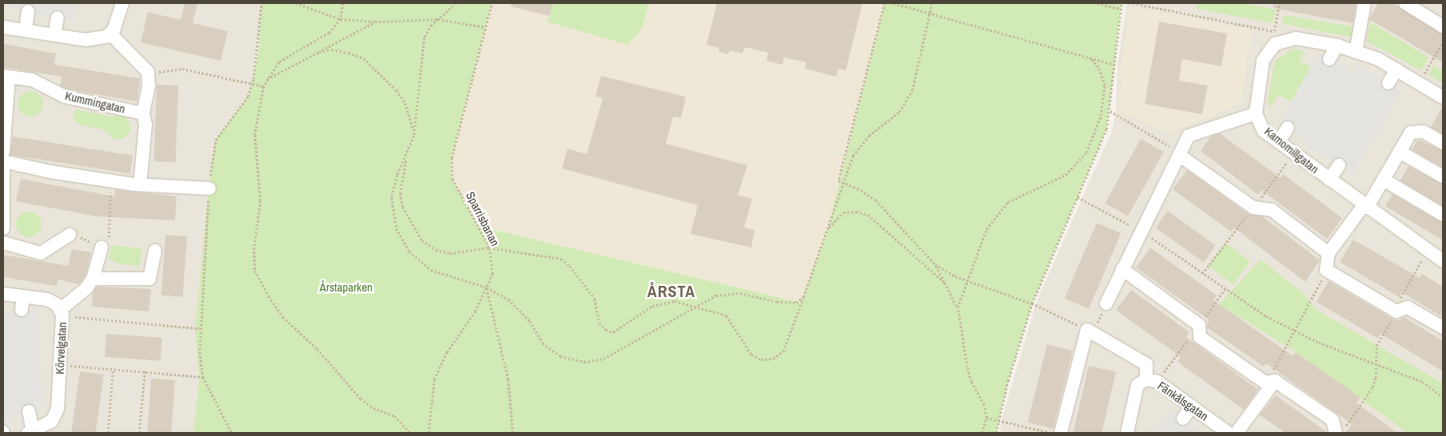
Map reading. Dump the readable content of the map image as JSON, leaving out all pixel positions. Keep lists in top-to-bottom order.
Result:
{
  "streets": {
    "street": [
      "Kummingatan",
      "Kamomillgatan",
      "Körvelgatan",
      "Fänkålsgatan"
    ],
    "path": ["Sparrisbanan"]
  },
  "districts": ["ÅRSTA"],
  "parks": ["Årstaparken"]
}
